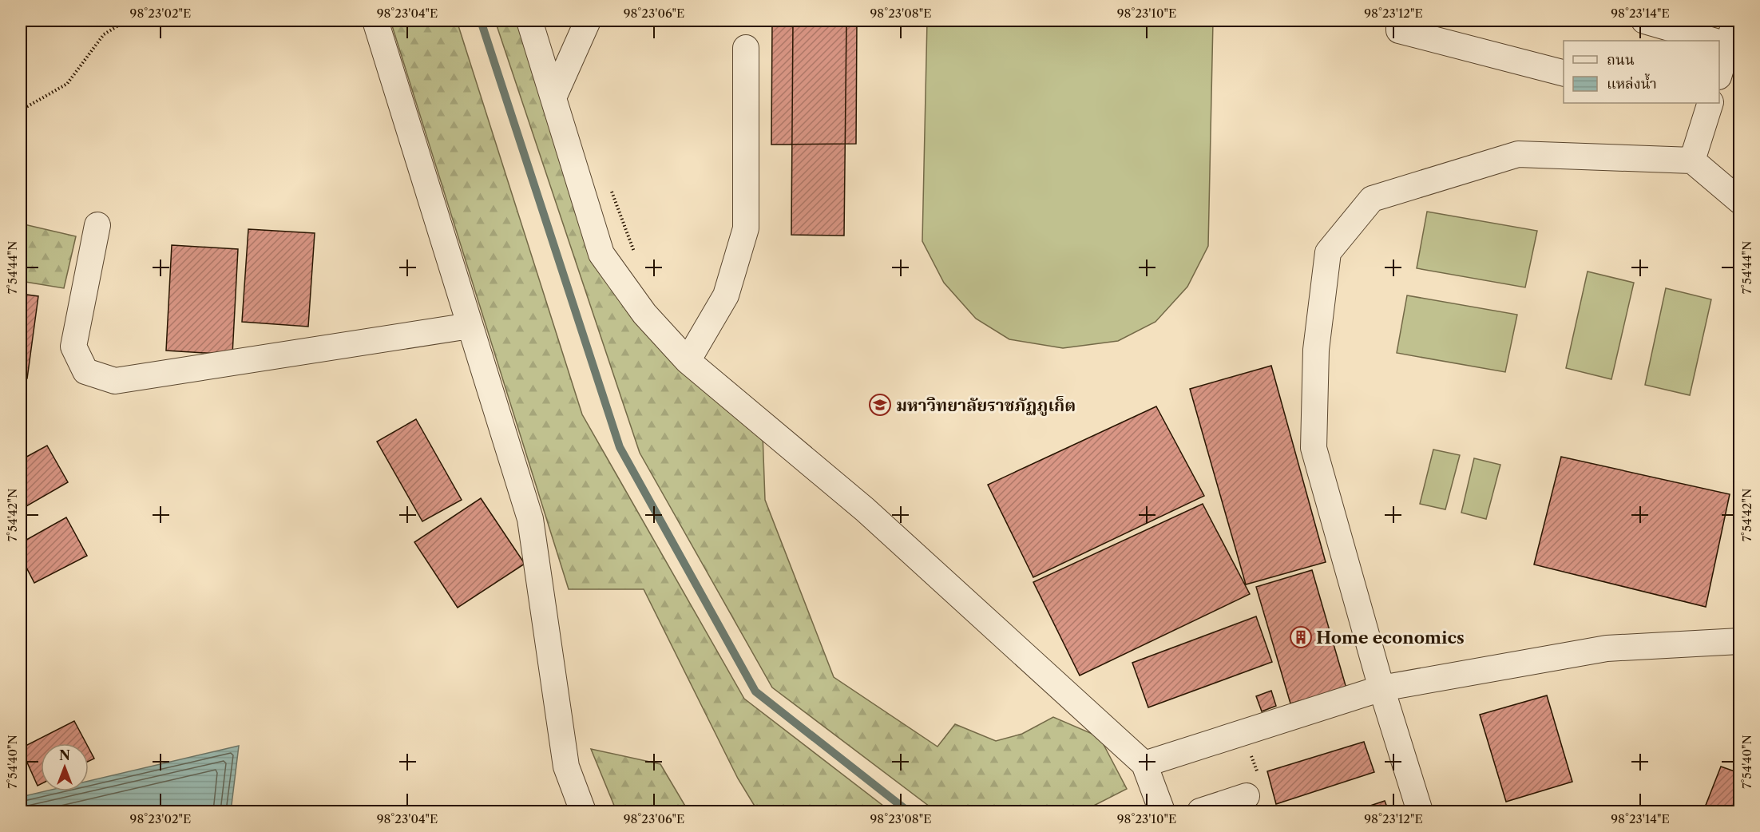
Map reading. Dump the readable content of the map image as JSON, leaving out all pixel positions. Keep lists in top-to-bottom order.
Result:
{
  "places": {
    "school or university": ["มหาวิทยาลัยราชภัฏภูเก็ต"],
    "building": ["Home economics"]
  },
  "legend": ["ถนน", "แหล่งน้ำ"],
  "north": "top",
  "coordinates": [
    "98°23'02\"E",
    "98°23'04\"E",
    "98°23'06\"E",
    "98°23'08\"E",
    "98°23'10\"E",
    "98°23'12\"E",
    "98°23'14\"E",
    "7°54'44\"N",
    "7°54'42\"N",
    "7°54'40\"N"
  ]
}
